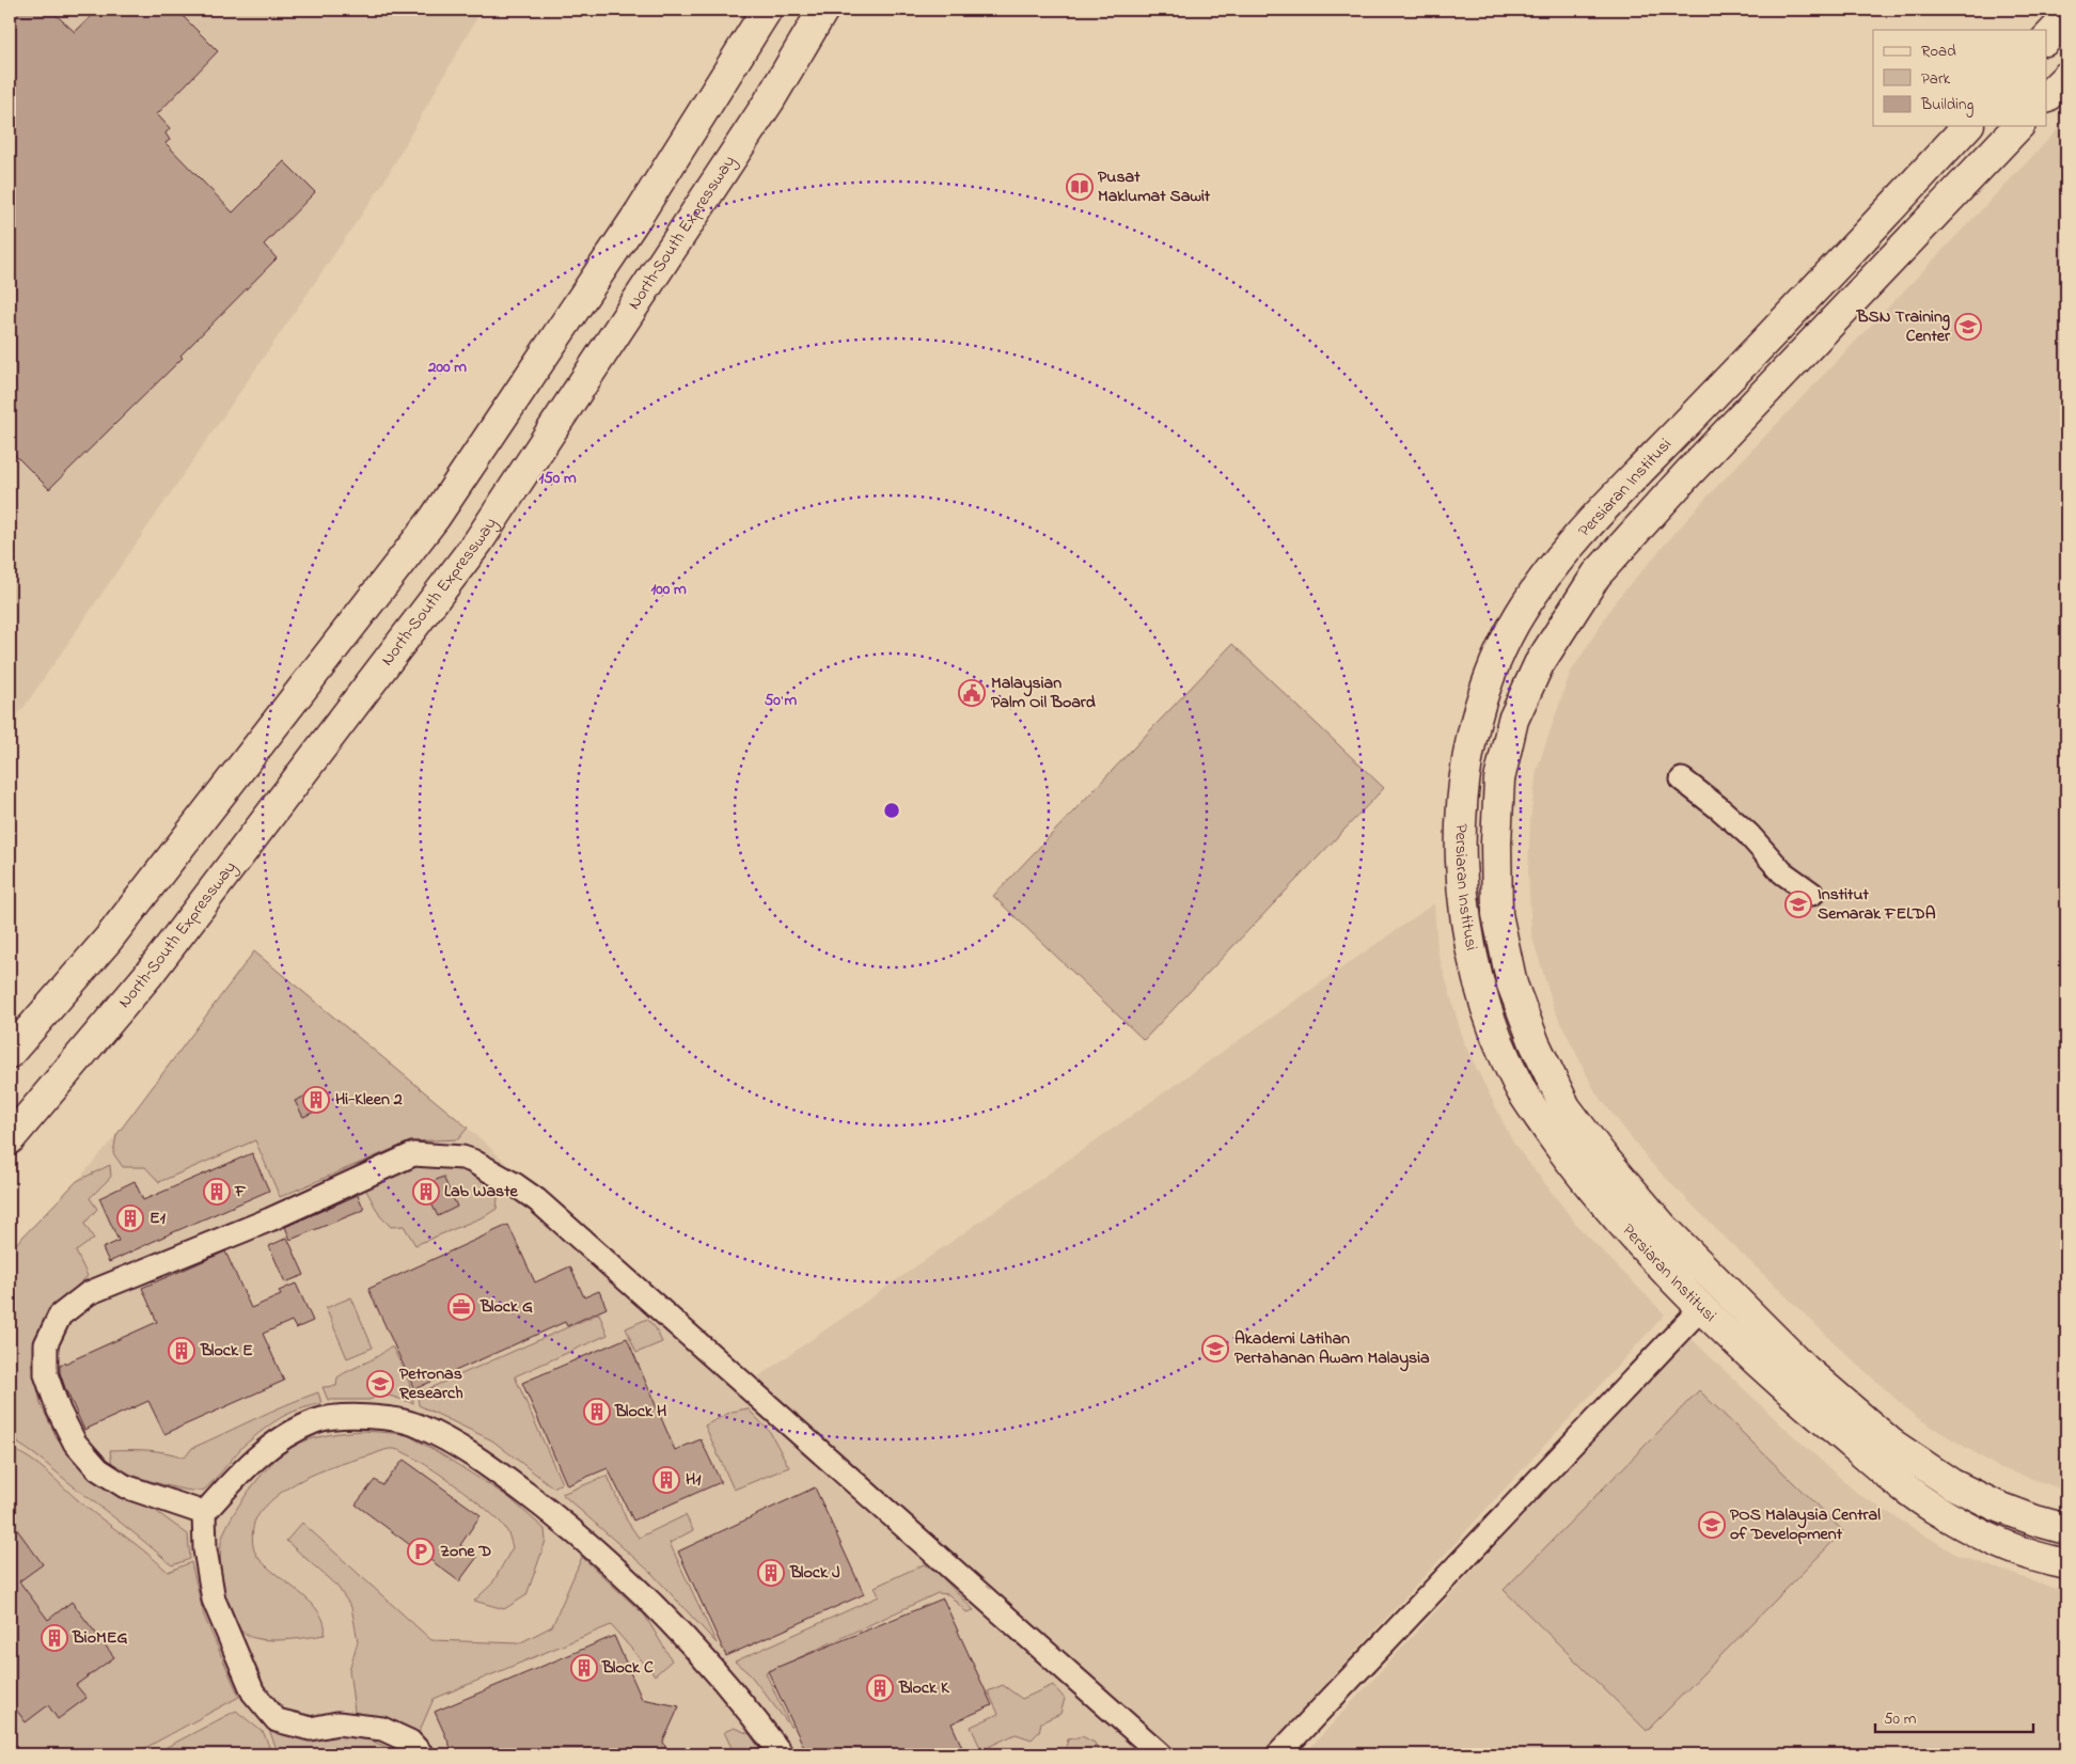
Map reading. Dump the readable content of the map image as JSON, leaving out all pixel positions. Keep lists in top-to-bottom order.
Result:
{
  "streets": {
    "main road": ["North–South Expressway", "Persiaran Institusi"]
  },
  "places": {
    "library": ["Pusat Maklumat Sawit"],
    "school or university": [
      "BSN Training Center",
      "Institut Semarak FELDA",
      "Akademi Latihan Pertahanan Awam Malaysia",
      "Petronas Research",
      "POS Malaysia Central of Development"
    ],
    "public building": ["Malaysian Palm Oil Board"],
    "building": [
      "Hi-Kleen 2",
      "F",
      "Lab Waste",
      "E1",
      "Block E",
      "Block H",
      "H1",
      "Block J",
      "BioMEG",
      "Block C",
      "Block K"
    ],
    "office": ["Block G"],
    "parking": ["Zone D"]
  },
  "legend": ["Road", "Park", "Building"],
  "scale_bar": "50 m",
  "rings": [
    "200 m",
    "150 m",
    "100 m",
    "50 m"
  ]
}
